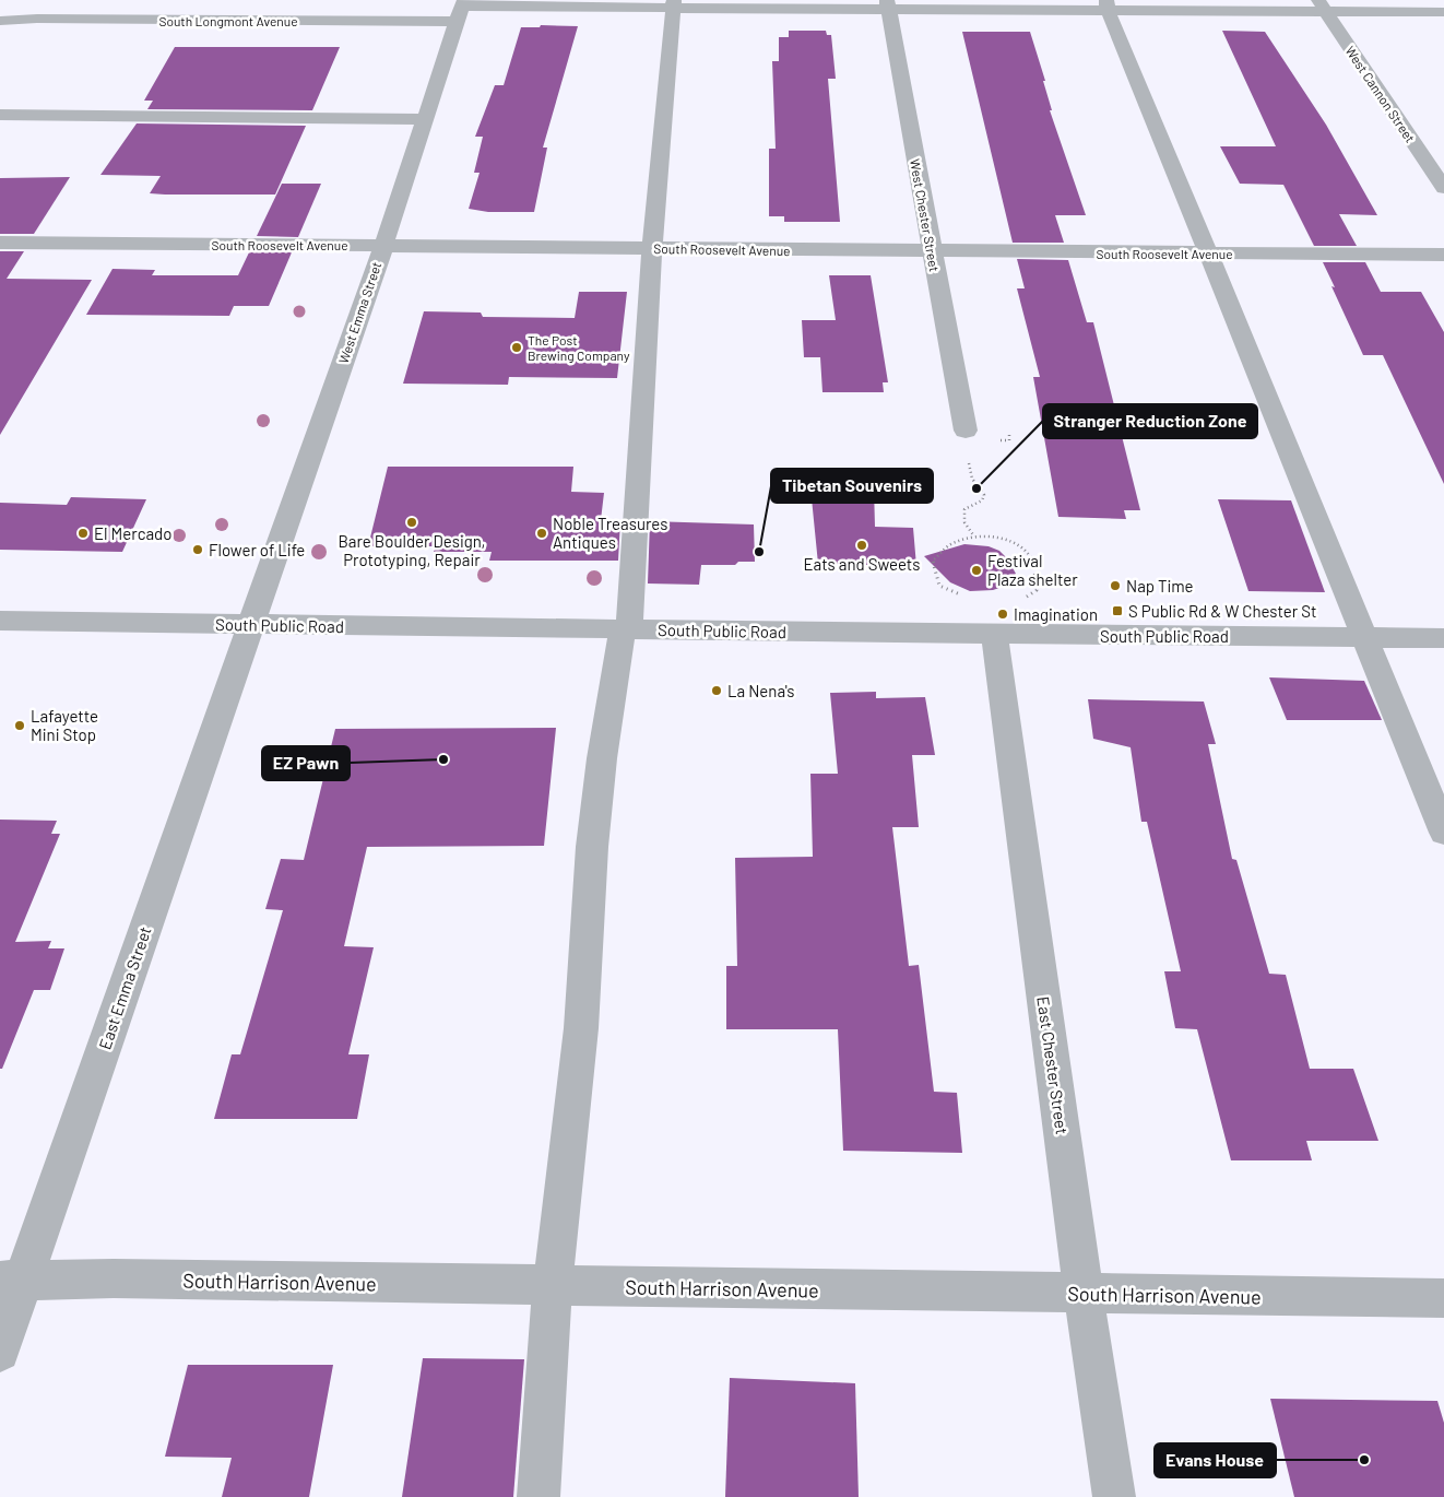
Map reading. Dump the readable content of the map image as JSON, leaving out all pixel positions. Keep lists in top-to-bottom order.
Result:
{
  "streets": {
    "street": [
      "South Longmont Avenue",
      "West Cannon Street",
      "West Chester Street",
      "South Roosevelt Avenue",
      "West Emma Street",
      "South Public Road",
      "East Emma Street",
      "East Chester Street",
      "South Harrison Avenue"
    ]
  },
  "crossings": [
    ["South Longmont Avenue", "West Cannon Street"],
    ["South Longmont Avenue", "West Chester Street"],
    ["South Longmont Avenue", "West Emma Street"],
    ["West Chester Street", "South Roosevelt Avenue"],
    ["South Roosevelt Avenue", "West Emma Street"],
    ["West Emma Street", "South Public Road"],
    ["West Emma Street", "East Emma Street"],
    ["South Public Road", "East Emma Street"],
    ["South Public Road", "East Chester Street"],
    ["East Emma Street", "South Harrison Avenue"],
    ["East Chester Street", "South Harrison Avenue"]
  ],
  "places": {
    "other": [
      "The Post Brewing Company",
      "Stranger Reduction Zone",
      "Bare Boulder Design, Prototyping, Repair",
      "El Mercado",
      "Noble Treasures Antiques",
      "Eats and Sweets",
      "Flower of Life",
      "Tibetan Souvenirs",
      "Festival Plaza shelter",
      "Nap Time",
      "Imagination",
      "La Nena's",
      "Lafayette Mini Stop",
      "EZ Pawn",
      "Evans House"
    ],
    "transit": ["S Public Rd & W Chester St"]
  }
}
